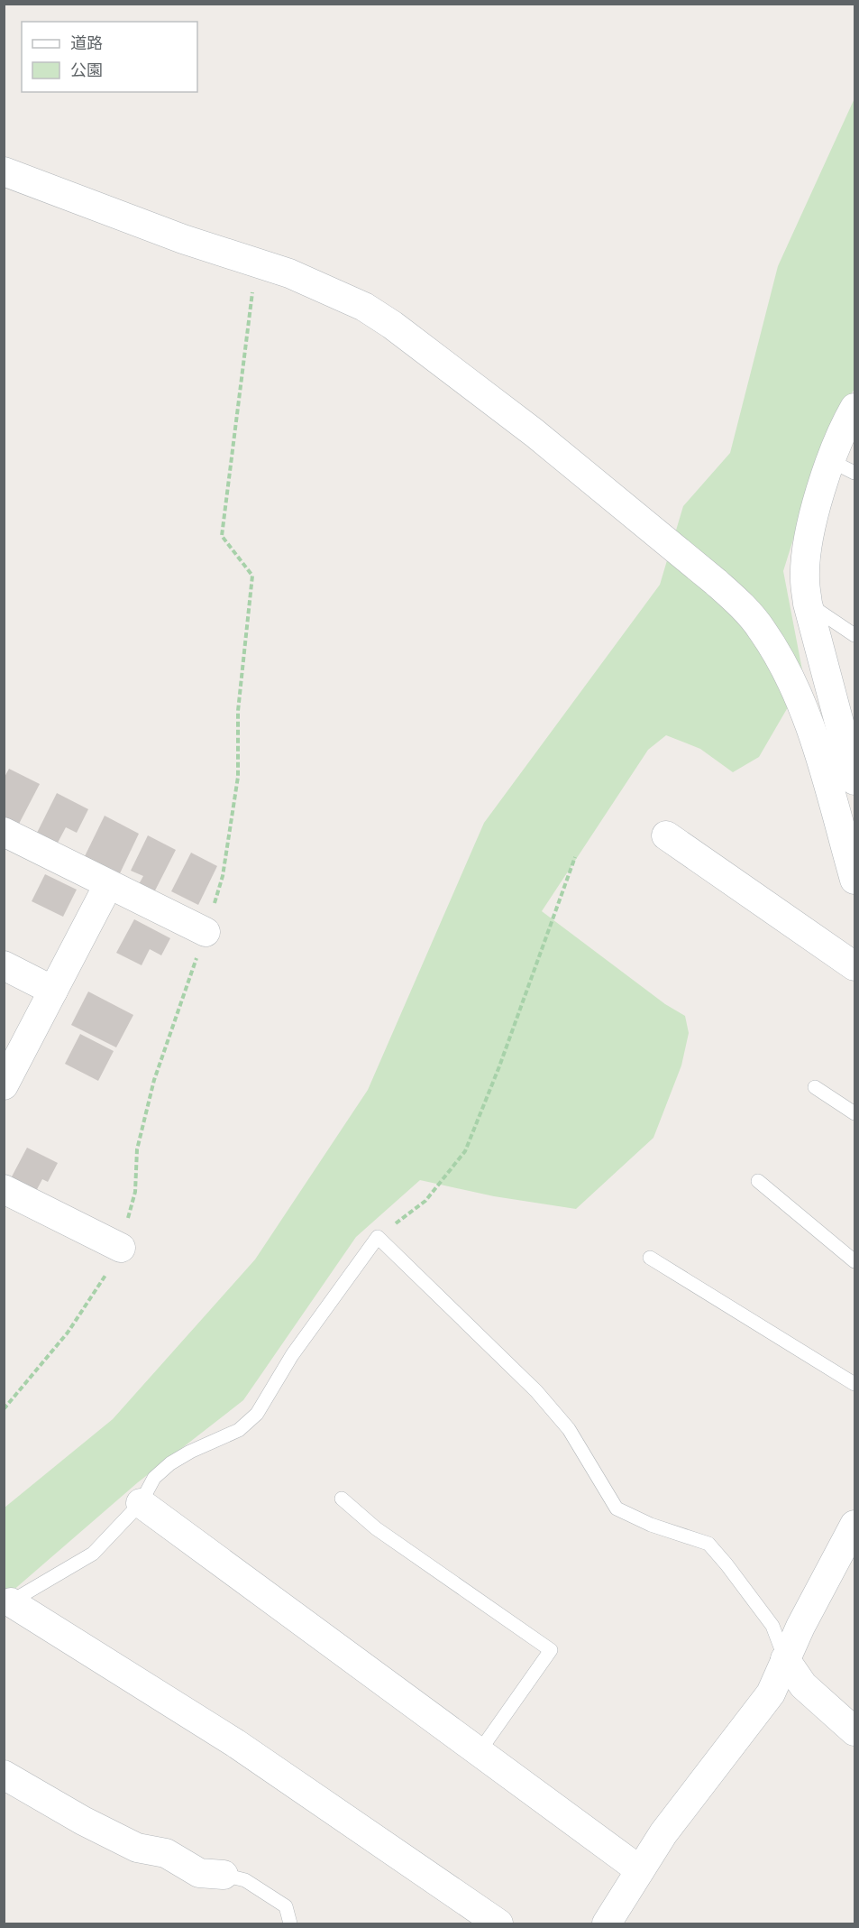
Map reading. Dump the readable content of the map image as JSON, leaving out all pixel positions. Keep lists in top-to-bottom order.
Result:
{
  "legend": ["道路", "公園"]
}
